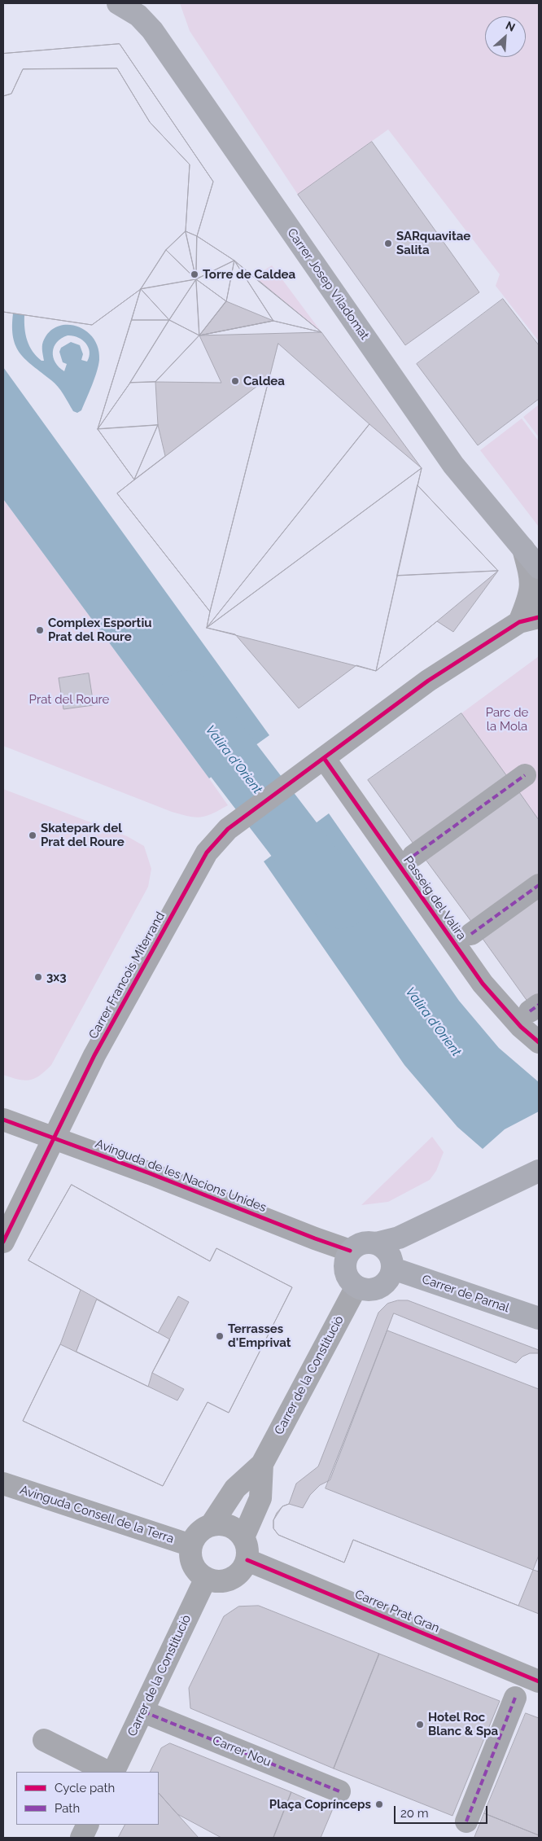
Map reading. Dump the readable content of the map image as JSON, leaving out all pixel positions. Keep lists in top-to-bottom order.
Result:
{
  "streets": {
    "main road": ["Carrer Josep Viladomat", "Carrer de Parnal"],
    "street": [
      "Passeig del Valira",
      "Carrer Francois Miterrand",
      "Avinguda de les Nacions Unides",
      "Carrer de la Constituciò",
      "Avinguda Consell de la Terra",
      "Carrer Prat Gran",
      "Carrer Nou"
    ]
  },
  "crossings": [
    ["Passeig del Valira", "Carrer Francois Miterrand"],
    ["Carrer Francois Miterrand", "Avinguda de les Nacions Unides"],
    ["Avinguda de les Nacions Unides", "Carrer de Parnal"],
    ["Avinguda de les Nacions Unides", "Carrer de la Constituciò"],
    ["Carrer de Parnal", "Carrer de la Constituciò"],
    ["Carrer de la Constituciò", "Avinguda Consell de la Terra"],
    ["Carrer de la Constituciò", "Carrer Prat Gran"],
    ["Carrer de la Constituciò", "Carrer Nou"],
    ["Avinguda Consell de la Terra", "Carrer Prat Gran"]
  ],
  "water": ["Valira d'Orient"],
  "parks": ["Prat del Roure", "Parc de la Mola"],
  "places": [
    "SARquavitae Salita",
    "Torre de Caldea",
    "Caldea",
    "Complex Esportiu Prat del Roure",
    "Skatepark del Prat del Roure",
    "3x3",
    "Terrasses d'Emprivat",
    "Hotel Roc Blanc & Spa",
    "Plaça Coprínceps"
  ],
  "legend": ["Cycle path", "Path"],
  "scale_bar": "20 m",
  "north": "top right"
}
